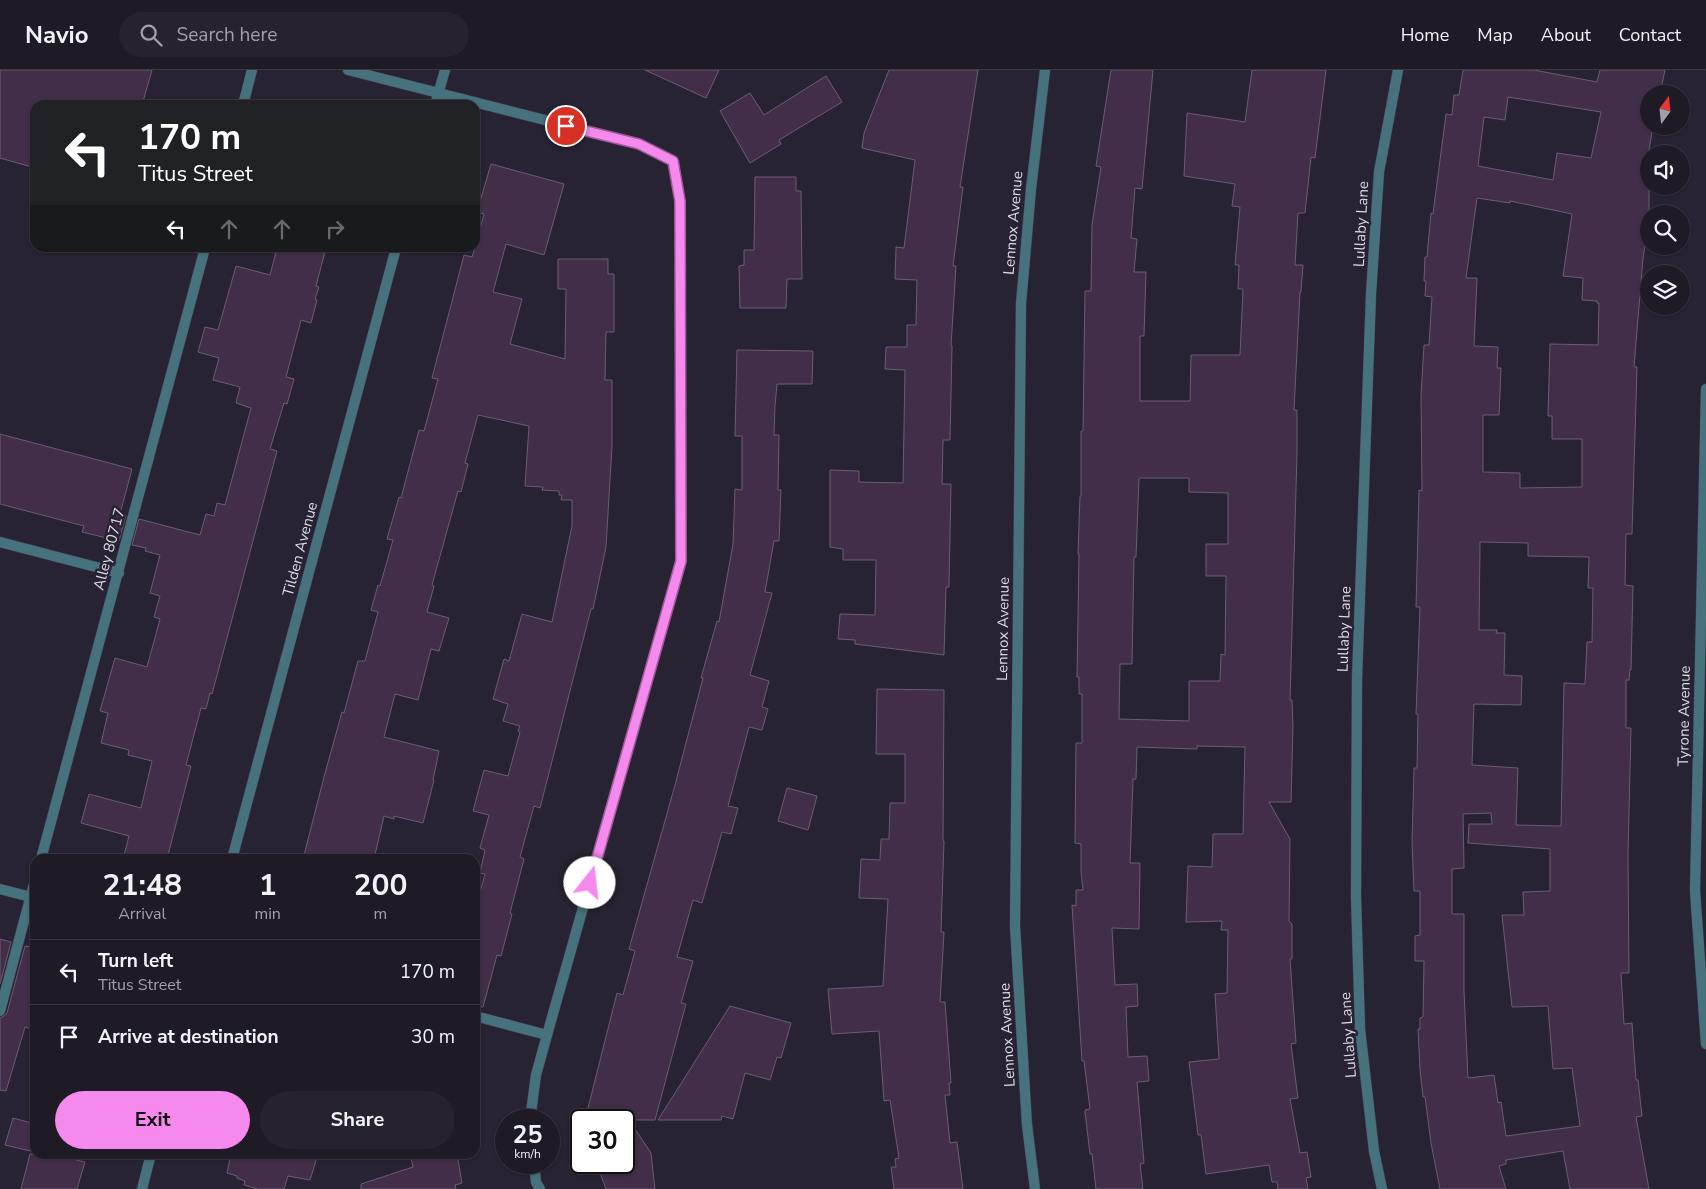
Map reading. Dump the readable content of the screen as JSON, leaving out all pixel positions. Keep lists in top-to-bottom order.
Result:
{
  "streets": {
    "street": [
      "Lennox Avenue",
      "Lullaby Lane",
      "Alley 80717",
      "Tilden Avenue",
      "Tyrone Avenue"
    ]
  },
  "north": "top",
  "page": {
    "header": "Navio",
    "search": "Search here",
    "nav": [
      "Home",
      "Map",
      "About",
      "Contact"
    ],
    "turn": ["170 m", "Titus Street"],
    "eta": [
      "21:48",
      "Arrival",
      "1",
      "min",
      "200",
      "m"
    ],
    "list": [
      {
        "name": "Turn left",
        "note": "Titus Street",
        "value": "170 m"
      },
      {
        "name": "Arrive at destination",
        "value": "30 m"
      }
    ],
    "buttons": ["Exit", "Share"],
    "speed": "25 km/h",
    "limit": "30"
  }
}
